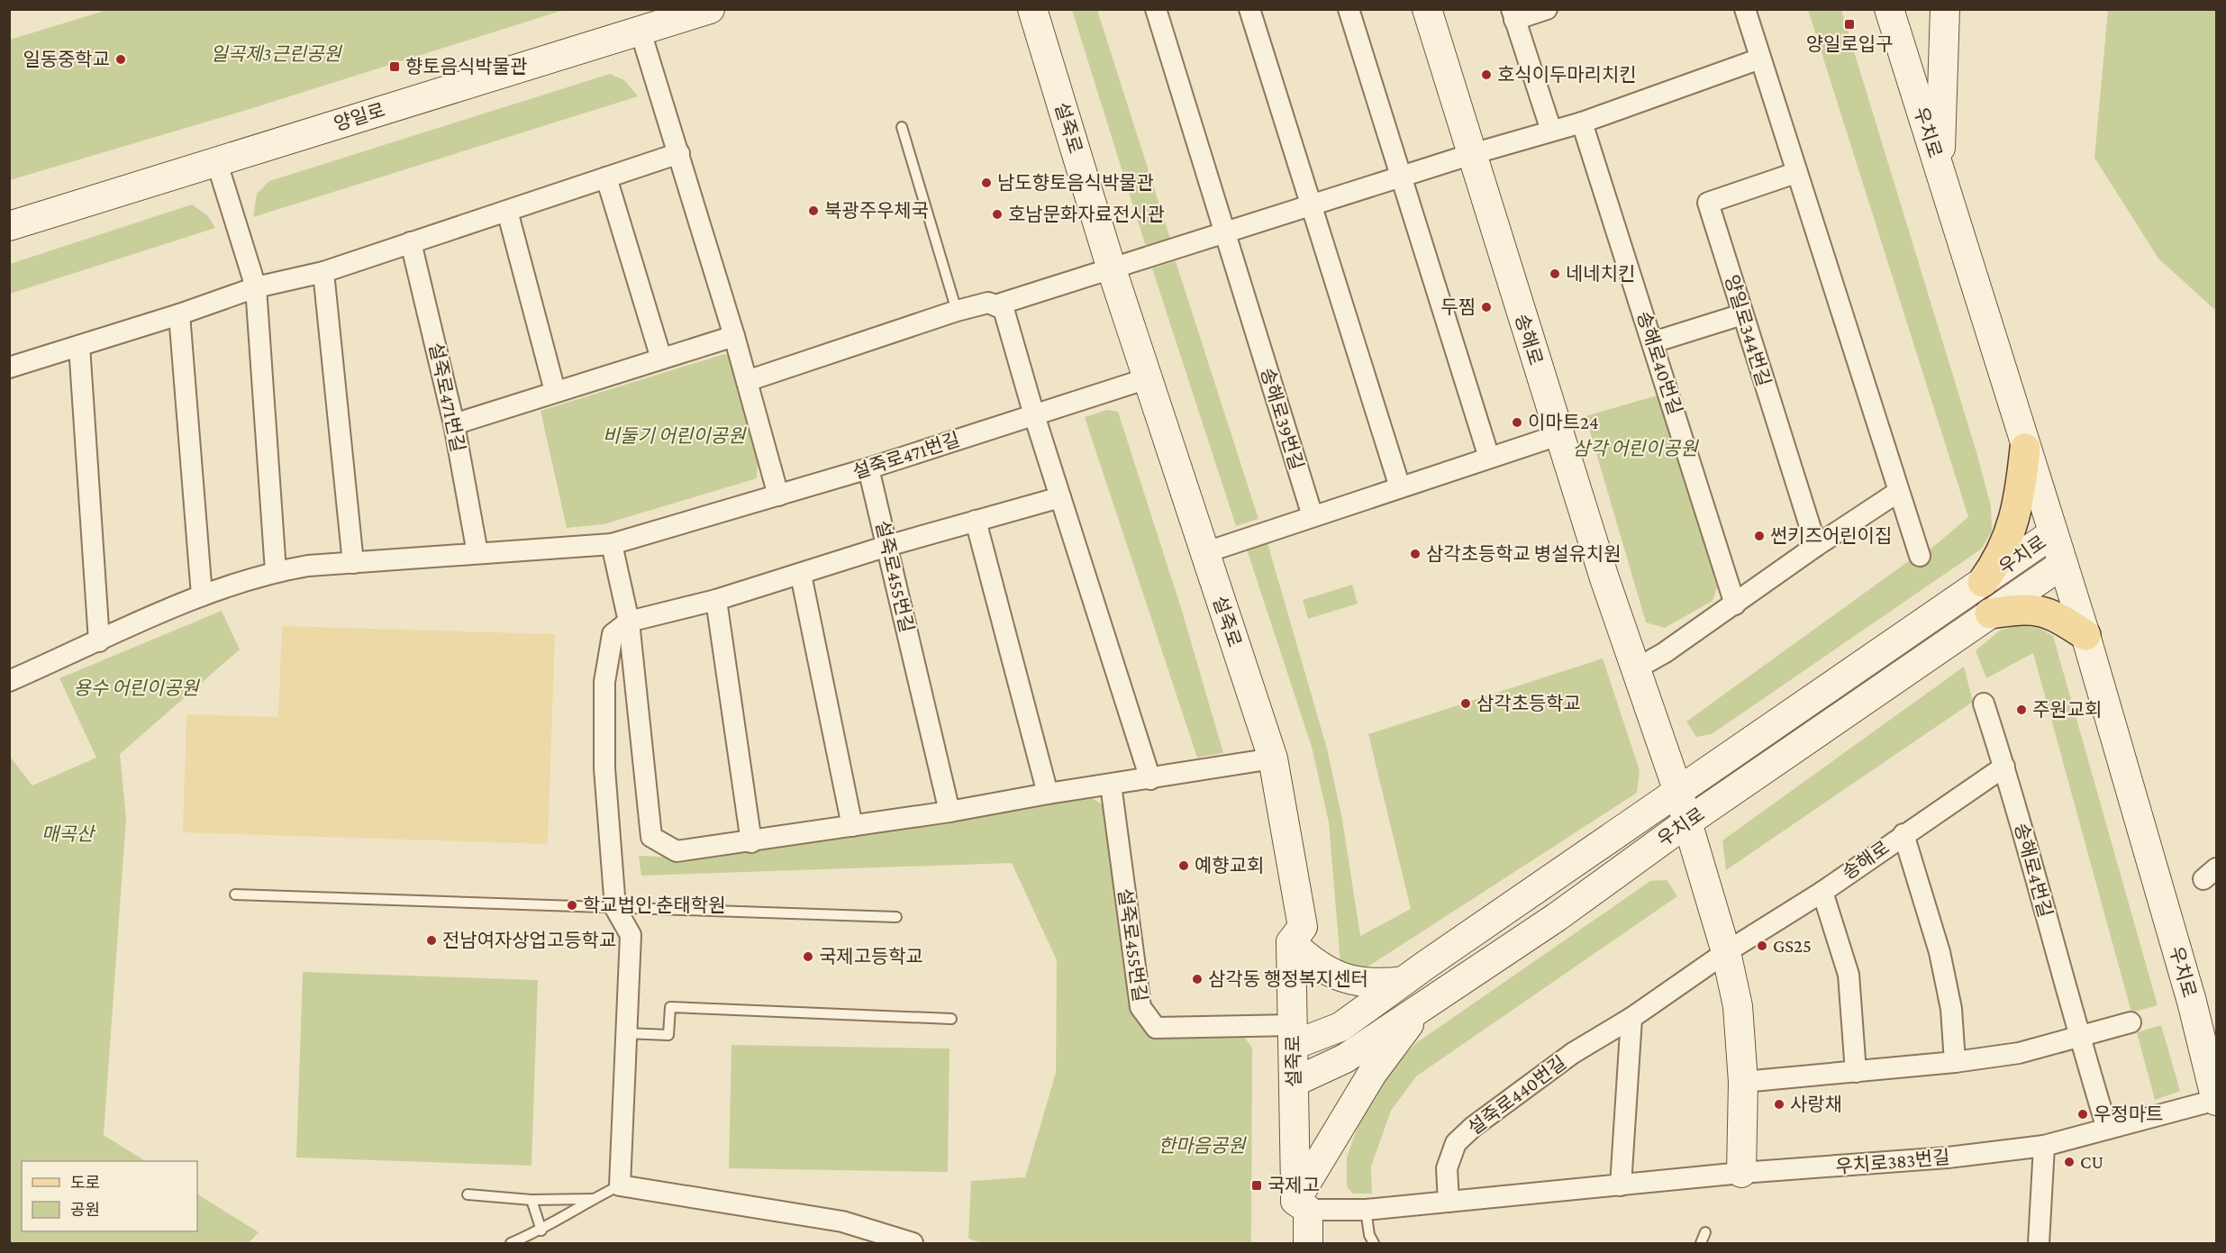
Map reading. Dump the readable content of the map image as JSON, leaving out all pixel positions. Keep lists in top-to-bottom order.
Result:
{
  "streets": {
    "street": [
      "양일로",
      "설죽로",
      "우치로",
      "양일로344번길",
      "송해로",
      "송해로40번길",
      "설죽로471번길",
      "송해로39번길",
      "설죽로455번길",
      "송해로4번길",
      "설죽로440번길",
      "우치로383번길"
    ]
  },
  "crossings": [
    ["설죽로", "우치로"],
    ["설죽로", "설죽로471번길"],
    ["설죽로", "설죽로455번길"],
    ["우치로", "송해로"],
    ["우치로", "설죽로455번길"],
    ["우치로", "우치로383번길"],
    ["송해로", "송해로4번길"],
    ["송해로", "설죽로440번길"],
    ["송해로", "우치로383번길"],
    ["설죽로471번길", "설죽로455번길"],
    ["송해로4번길", "우치로383번길"]
  ],
  "parks": [
    "일곡제3근린공원",
    "비둘기 어린이공원",
    "삼각 어린이공원",
    "용수 어린이공원",
    "매곡산",
    "한마음공원"
  ],
  "places": {
    "transit": ["양일로입구", "향토음식박물관", "국제고"],
    "other": [
      "일동중학교",
      "호식이두마리치킨",
      "남도향토음식박물관",
      "북광주우체국",
      "호남문화자료전시관",
      "네네치킨",
      "두찜",
      "이마트24",
      "썬키즈어린이집",
      "삼각초등학교 병설유치원",
      "삼각초등학교",
      "주원교회",
      "예향교회",
      "학교법인 춘태학원",
      "전남여자상업고등학교",
      "GS25",
      "국제고등학교",
      "삼각동 행정복지센터",
      "사랑채",
      "우정마트",
      "CU"
    ]
  },
  "legend": ["도로", "공원"]
}
